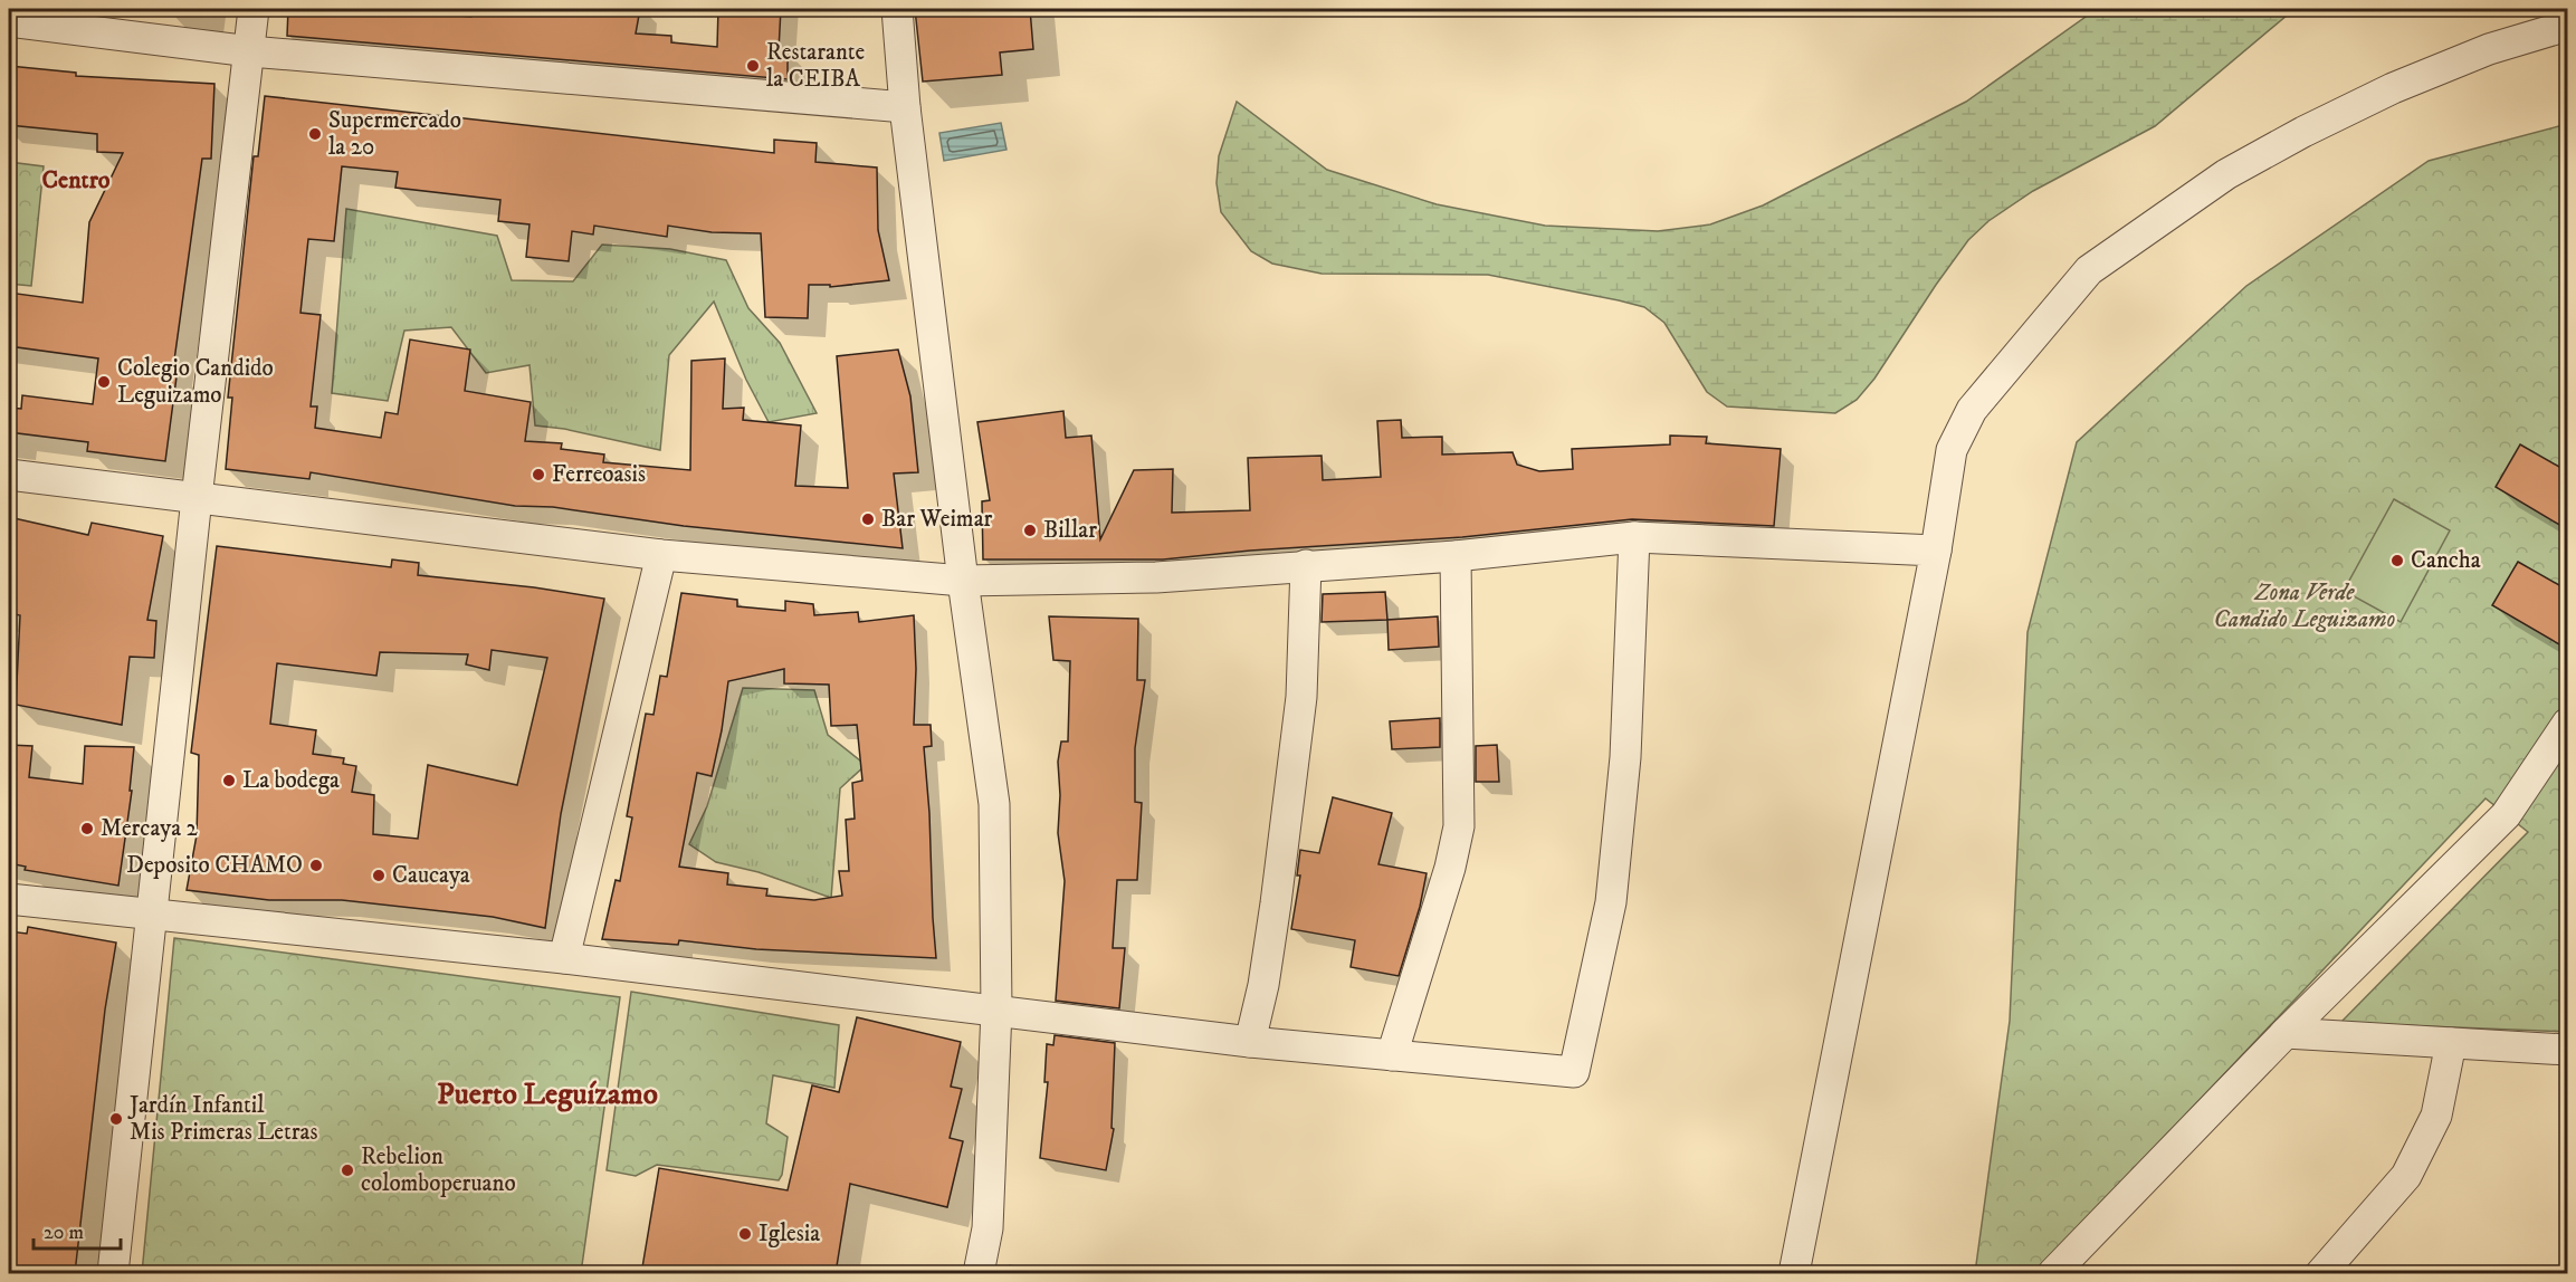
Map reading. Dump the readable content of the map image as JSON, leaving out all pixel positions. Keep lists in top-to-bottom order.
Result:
{
  "districts": ["Centro", "Puerto Leguízamo"],
  "parks": ["Zona Verde Candido Leguizamo"],
  "places": [
    "Restarante la CEIBA",
    "Supermercado la 20",
    "Colegio Candido Leguizamo",
    "Ferreoasis",
    "Bar Weimar",
    "Billar",
    "Cancha",
    "La bodega",
    "Mercaya 2",
    "Deposito CHAMO",
    "Caucaya",
    "Jardín Infantil Mis Primeras Letras",
    "Rebelion colomboperuano",
    "Iglesia"
  ],
  "scale_bar": "20 m"
}
